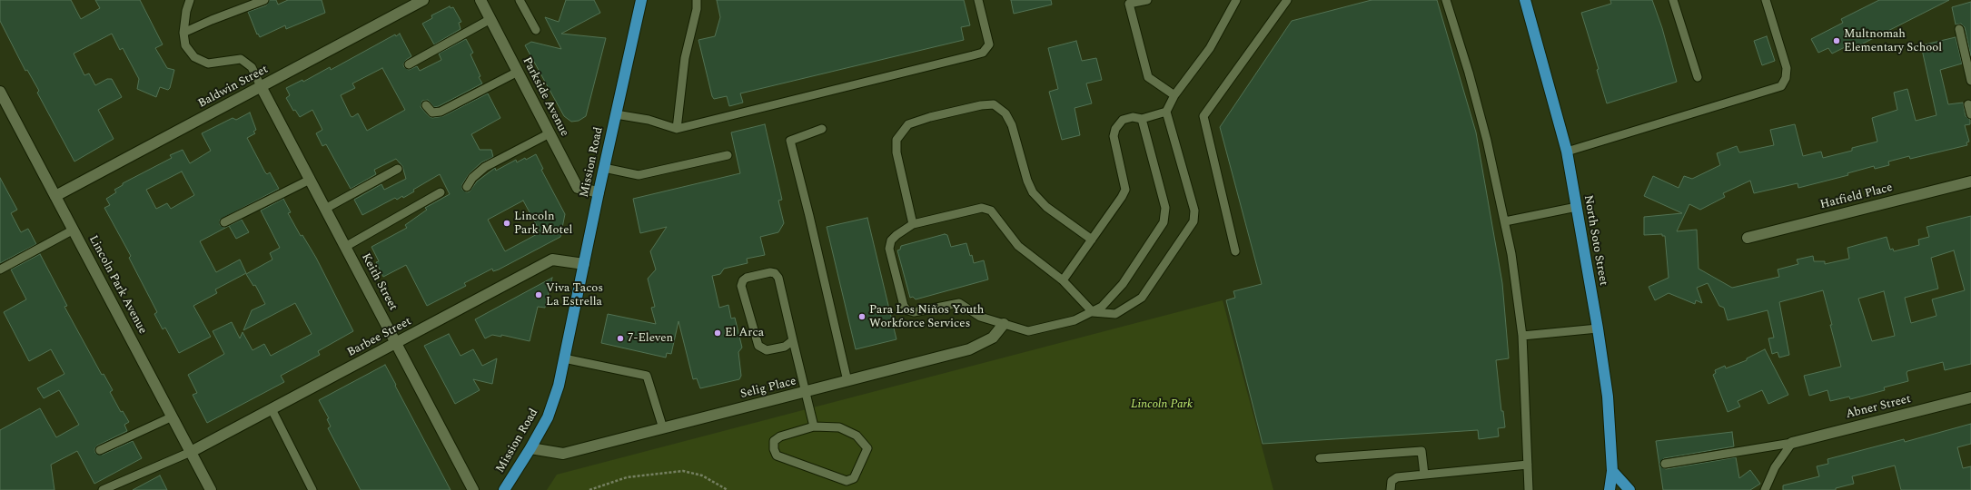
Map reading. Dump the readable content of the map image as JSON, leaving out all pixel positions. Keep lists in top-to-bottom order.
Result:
{
  "streets": {
    "main road": ["Mission Road", "North Soto Street"],
    "street": [
      "Baldwin Street",
      "Parkside Avenue",
      "Hatfield Place",
      "Keith Street",
      "Lincoln Park Avenue",
      "Barbee Street",
      "Selig Place",
      "Abner Street"
    ]
  },
  "crossings": [
    ["Baldwin Street", "Keith Street"],
    ["Baldwin Street", "Lincoln Park Avenue"],
    ["Parkside Avenue", "Mission Road"],
    ["Mission Road", "Barbee Street"],
    ["Mission Road", "Selig Place"],
    ["Keith Street", "Barbee Street"],
    ["Lincoln Park Avenue", "Barbee Street"]
  ],
  "parks": ["Lincoln Park"],
  "places": [
    "Multnomah Elementary School",
    "Lincoln Park Motel",
    "Viva Tacos La Estrella",
    "Para Los Niños Youth Workforce Services",
    "El Arca",
    "7-Eleven"
  ]
}
